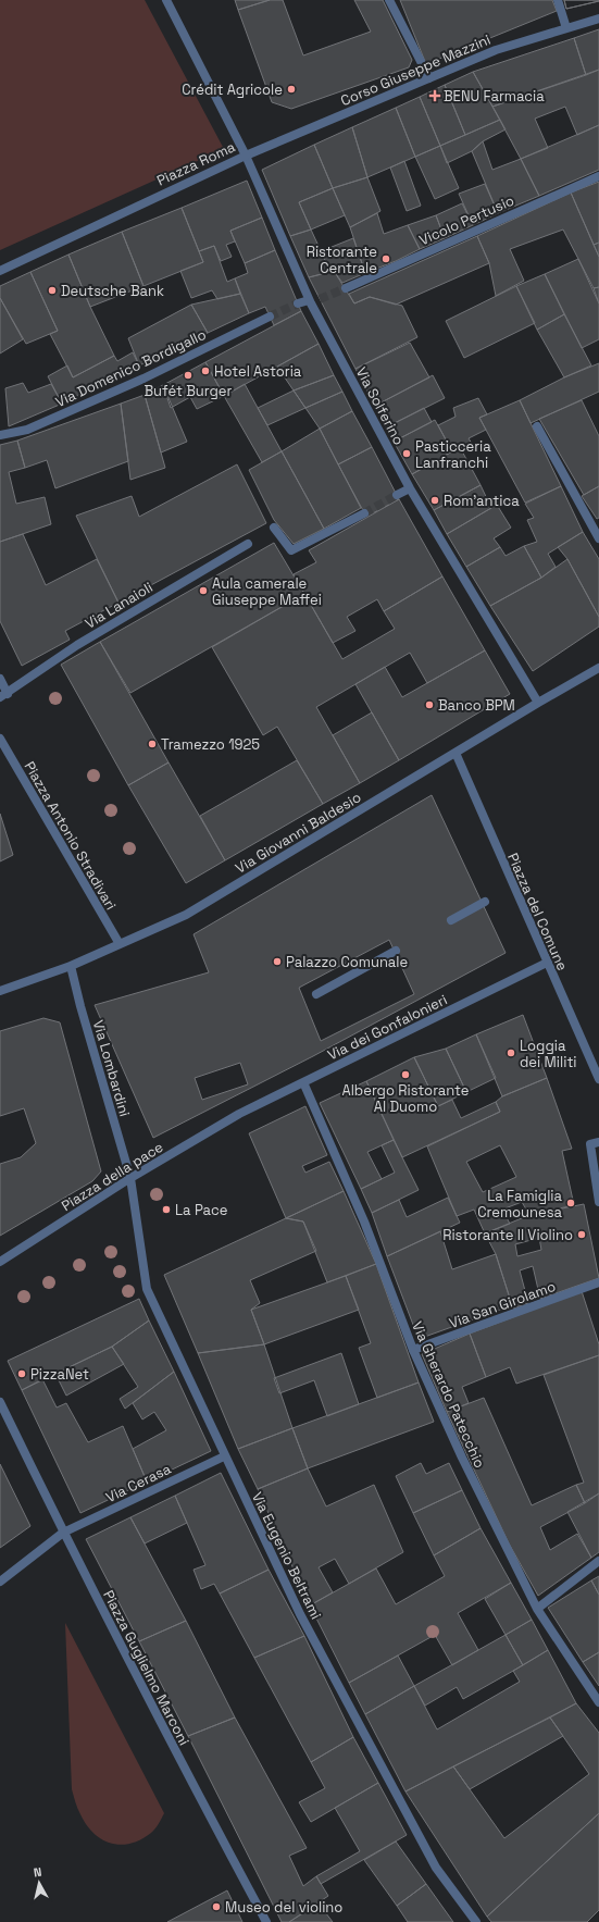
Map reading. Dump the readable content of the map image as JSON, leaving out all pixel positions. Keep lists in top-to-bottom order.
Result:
{
  "streets": {
    "street": [
      "Corso Giuseppe Mazzini",
      "Piazza Roma",
      "Vicolo Pertusio",
      "Via Domenico Bordigallo",
      "Via Solferino",
      "Via Lanaioli",
      "Via Giovanni Baldesio",
      "Piazza Antonio Stradivari",
      "Piazza del Comune",
      "Via dei Gonfalonieri",
      "Via Lombardini",
      "Piazza della pace",
      "Via San Girolamo",
      "Via Gherardo Patecchio",
      "Via Cerasa",
      "Via Eugenio Beltrami",
      "Piazza Guglielmo Marconi"
    ]
  },
  "crossings": [
    ["Corso Giuseppe Mazzini", "Piazza Roma"],
    ["Corso Giuseppe Mazzini", "Via Solferino"],
    ["Piazza Roma", "Via Solferino"],
    ["Via Giovanni Baldesio", "Piazza Antonio Stradivari"],
    ["Via Giovanni Baldesio", "Piazza del Comune"],
    ["Piazza del Comune", "Via dei Gonfalonieri"],
    ["Via dei Gonfalonieri", "Piazza della pace"],
    ["Via dei Gonfalonieri", "Via Gherardo Patecchio"],
    ["Via Lombardini", "Piazza della pace"],
    ["Via Lombardini", "Via Eugenio Beltrami"],
    ["Piazza della pace", "Via Eugenio Beltrami"],
    ["Via San Girolamo", "Via Gherardo Patecchio"],
    ["Via Cerasa", "Via Eugenio Beltrami"],
    ["Via Cerasa", "Piazza Guglielmo Marconi"]
  ],
  "places": {
    "other": [
      "Crédit Agricole",
      "Ristorante Centrale",
      "Deutsche Bank",
      "Hotel Astoria",
      "Bufét Burger",
      "Pasticceria Lanfranchi",
      "Rom'antica",
      "Aula camerale Giuseppe Maffei",
      "Banco BPM",
      "Tramezzo 1925",
      "Palazzo Comunale",
      "Loggia dei Militi",
      "Albergo Ristorante Al Duomo",
      "La Famiglia Cremounesa",
      "La Pace",
      "Ristorante Il Violino",
      "PizzaNet",
      "Museo del violino"
    ],
    "health": ["BENU Farmacia"]
  },
  "north": "top"
}
